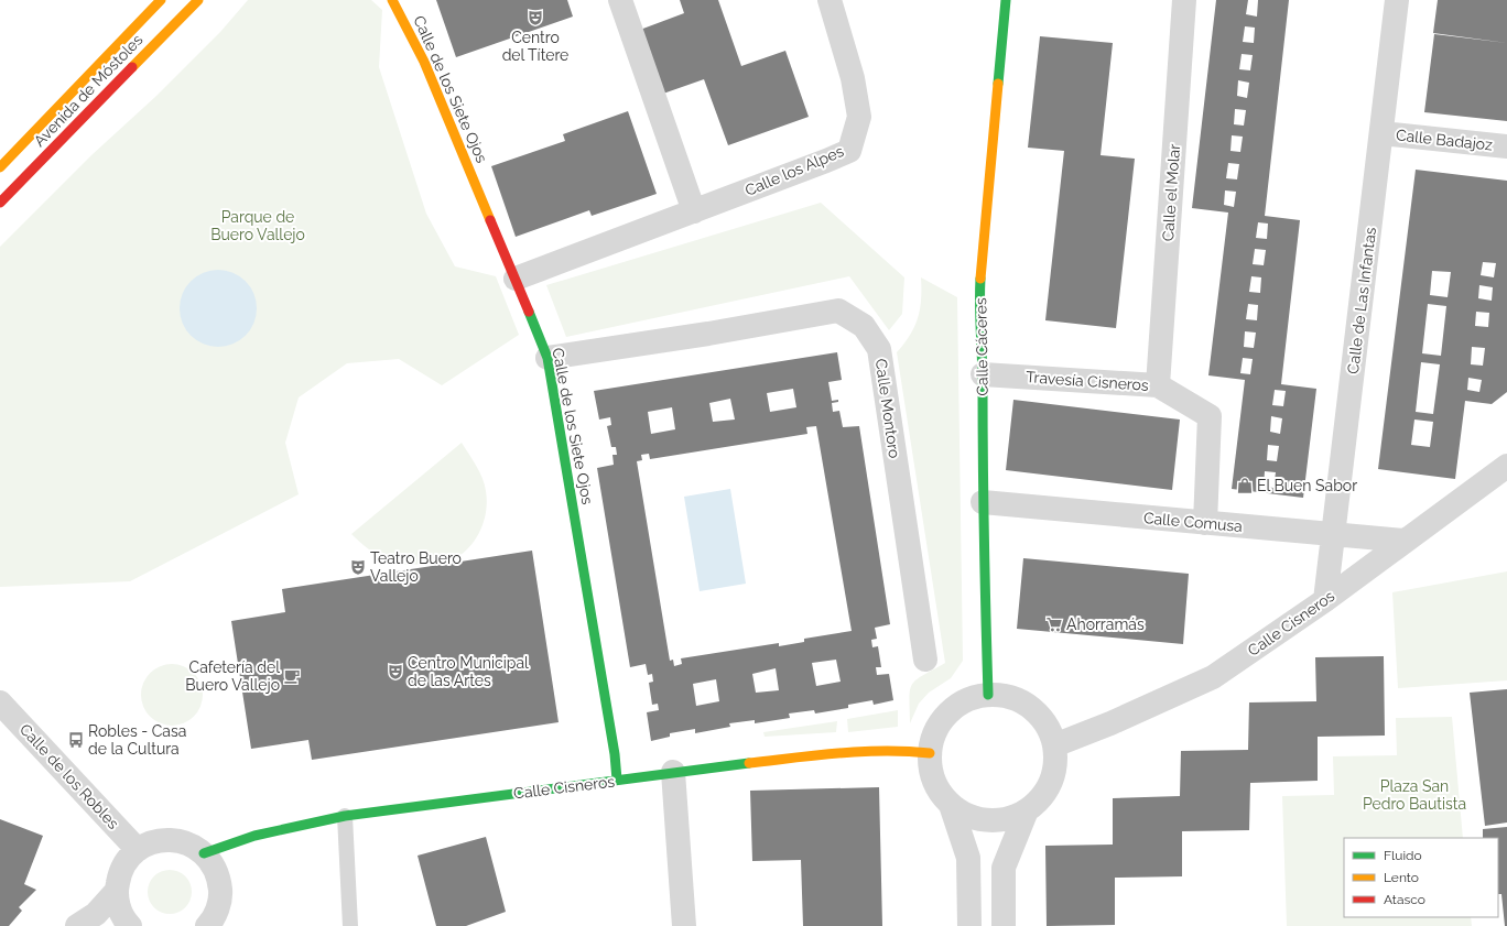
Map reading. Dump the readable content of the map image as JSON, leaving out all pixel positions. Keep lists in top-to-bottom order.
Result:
{
  "streets": {
    "street": [
      "Calle de los Siete Ojos",
      "Avenida de Móstoles",
      "Calle Badajoz",
      "Calle los Alpes",
      "Calle el Molar",
      "Calle de Las Infantas",
      "Calle Cáceres",
      "Travesía Cisneros",
      "Calle Montoro",
      "Calle Comusa",
      "Calle Cisneros",
      "Calle de los Robles"
    ]
  },
  "crossings": [
    ["Calle de los Siete Ojos", "Calle los Alpes"],
    ["Calle de los Siete Ojos", "Calle Montoro"],
    ["Calle de los Siete Ojos", "Calle Cisneros"],
    ["Calle Badajoz", "Calle de Las Infantas"],
    ["Calle el Molar", "Travesía Cisneros"],
    ["Calle de Las Infantas", "Calle Comusa"],
    ["Calle de Las Infantas", "Calle Cisneros"],
    ["Calle Cáceres", "Travesía Cisneros"],
    ["Calle Cáceres", "Calle Comusa"],
    ["Calle Cáceres", "Calle Cisneros"],
    ["Travesía Cisneros", "Calle Comusa"],
    ["Calle Comusa", "Calle Cisneros"]
  ],
  "parks": ["Parque de Buero Vallejo", "Plaza San Pedro Bautista"],
  "places": {
    "theatre": ["Centro del Títere", "Teatro Buero Vallejo", "Centro Municipal de las Artes"],
    "shop": ["El Buen Sabor"],
    "supermarket": ["Ahorramás"],
    "cafe": ["Cafetería del Buero Vallejo"],
    "bus stop": ["Robles - Casa de la Cultura"]
  },
  "legend": ["Fluido", "Lento", "Atasco"]
}
